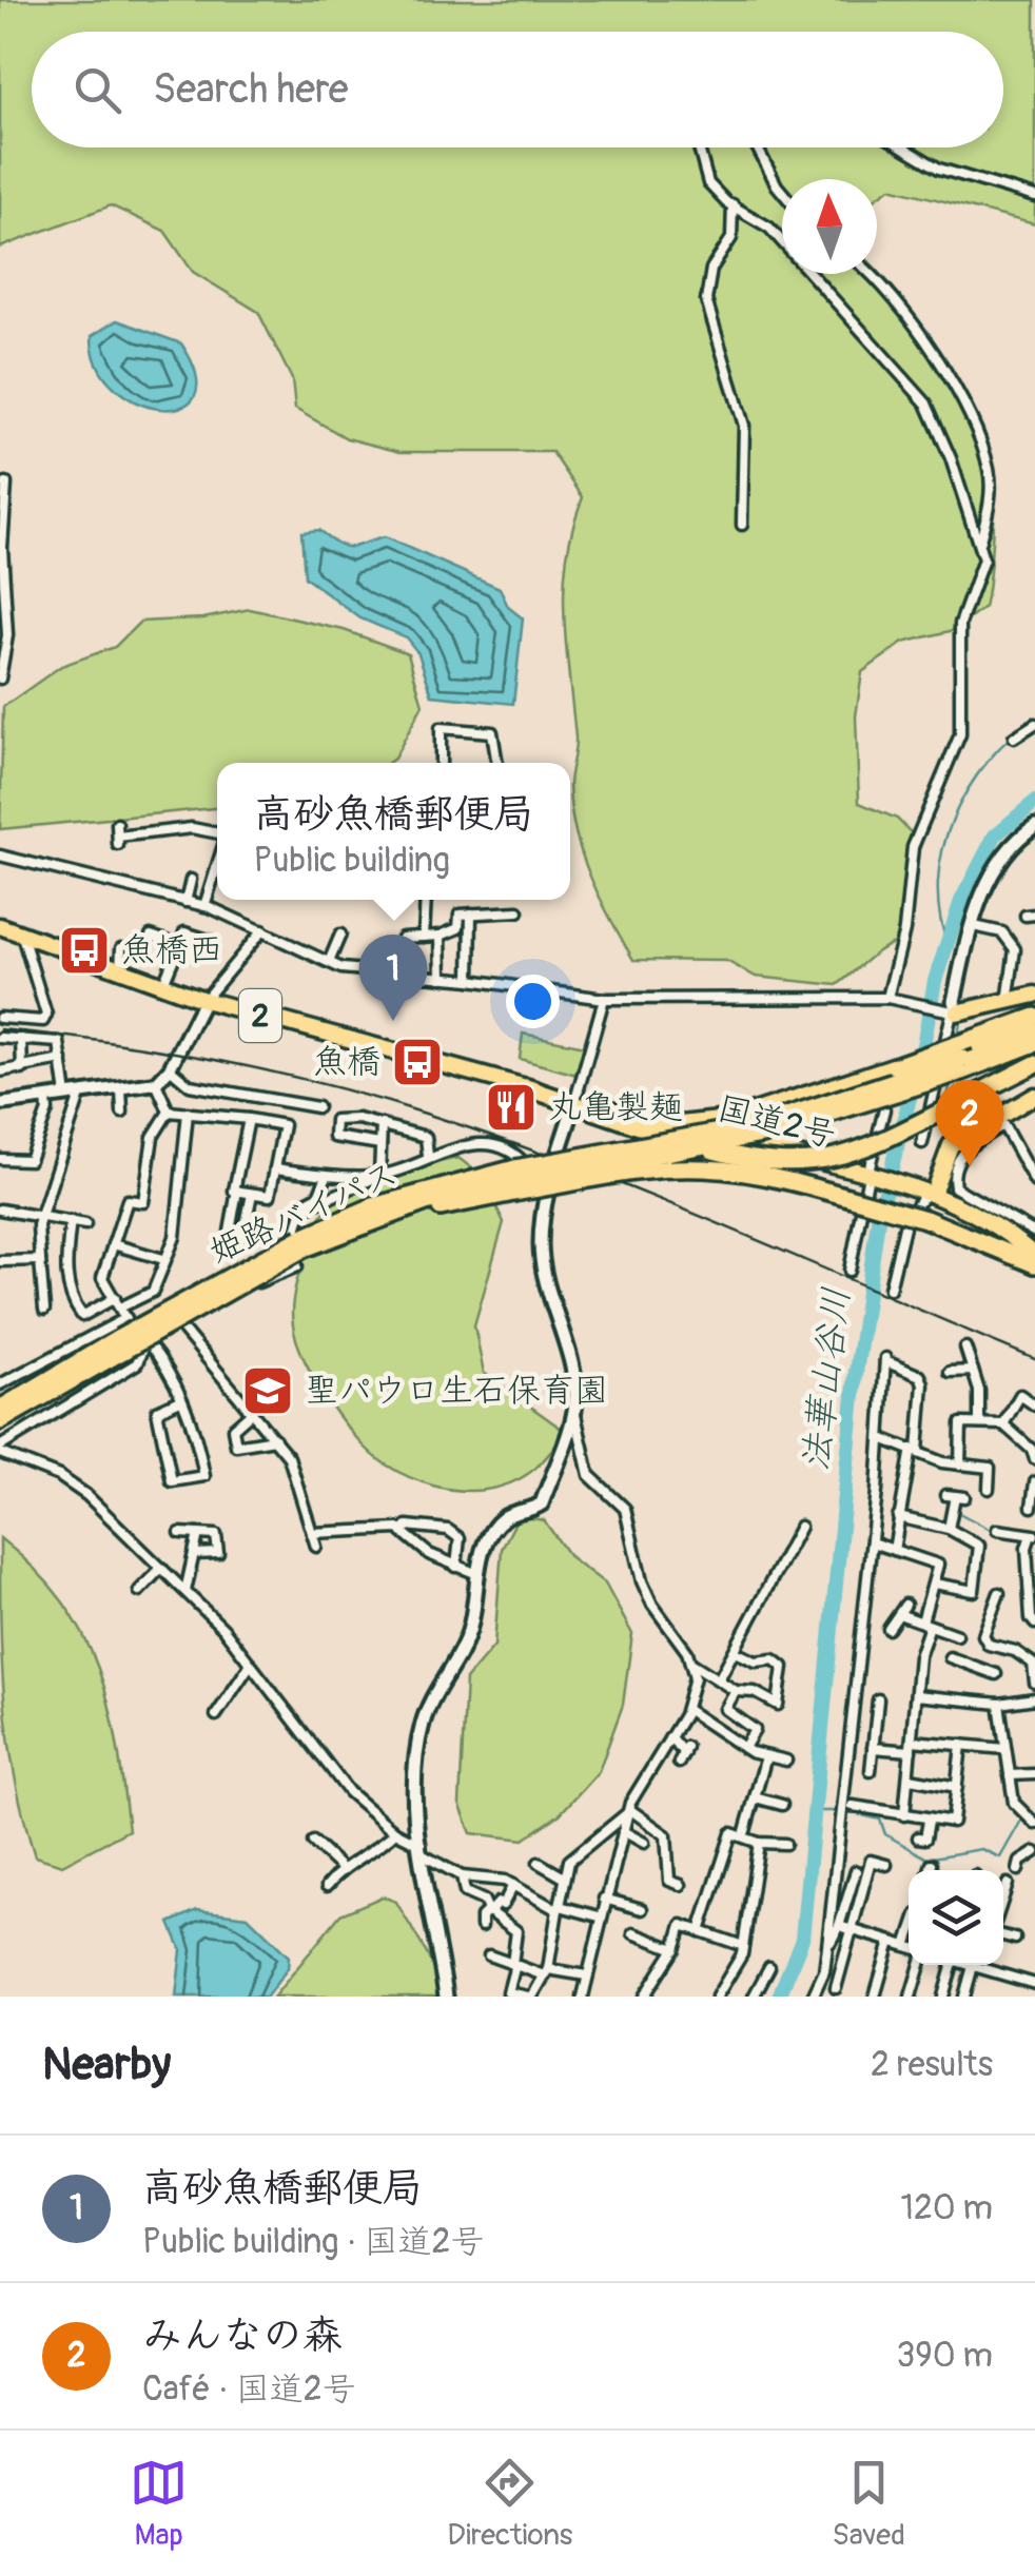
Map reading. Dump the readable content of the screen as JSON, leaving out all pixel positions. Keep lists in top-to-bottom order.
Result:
{
  "streets": {
    "highway": ["2", "国道2号", "姫路バイパス"]
  },
  "water": ["法華山谷川"],
  "places": {
    "bus stop": ["魚橋西", "魚橋"],
    "restaurant": ["丸亀製麺"],
    "school or university": ["聖パウロ生石保育園"]
  },
  "north": "top",
  "page": {
    "search": "Search here",
    "popup": ["高砂魚橋郵便局", "Public building"],
    "pins": ["1", "2"],
    "heading": ["Nearby", "2 results"],
    "list": [
      {
        "mark": "1",
        "name": "高砂魚橋郵便局",
        "note": "Public building · 国道2号",
        "value": "120 m"
      },
      {
        "mark": "2",
        "name": "みんなの森",
        "note": "Café · 国道2号",
        "value": "390 m"
      }
    ],
    "nav": ["Map", "Directions", "Saved"]
  }
}
